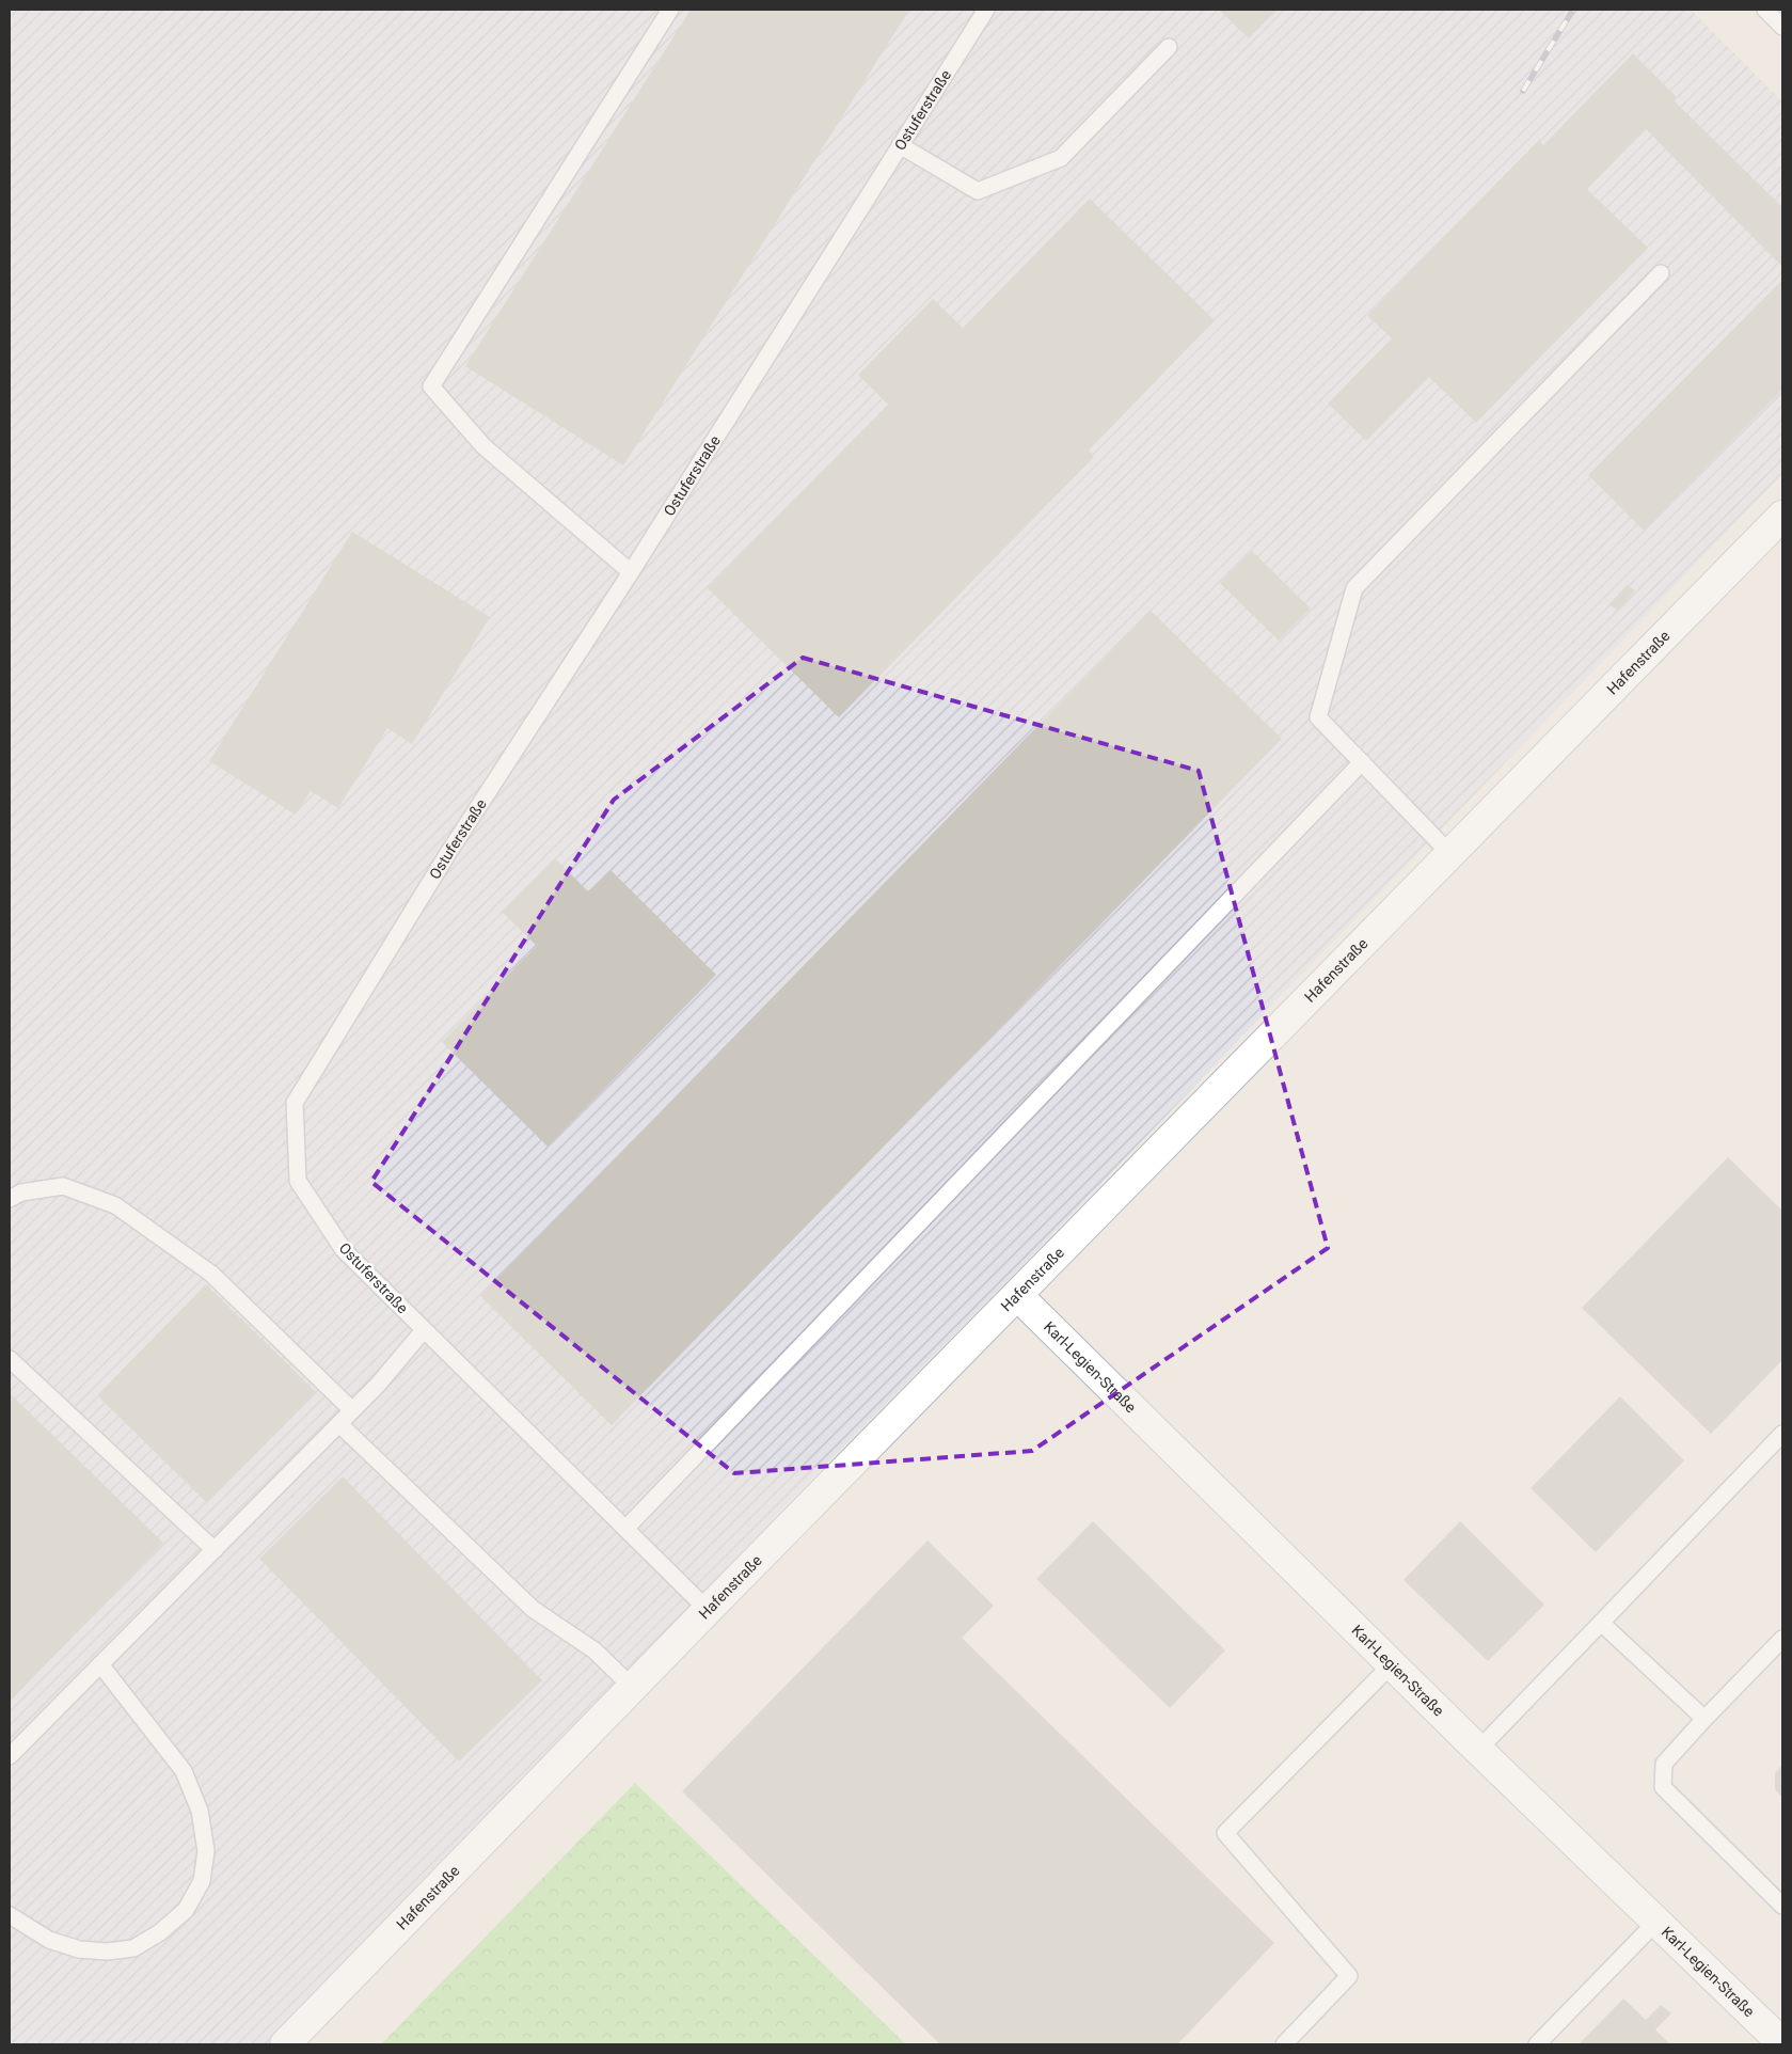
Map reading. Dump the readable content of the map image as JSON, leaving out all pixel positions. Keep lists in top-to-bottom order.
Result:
{
  "streets": {
    "street": ["Hafenstraße", "Karl-Legien-Straße"],
    "lane": ["Ostuferstraße"]
  },
  "crossings": [
    ["Ostuferstraße", "Hafenstraße"],
    ["Hafenstraße", "Karl-Legien-Straße"]
  ]
}
